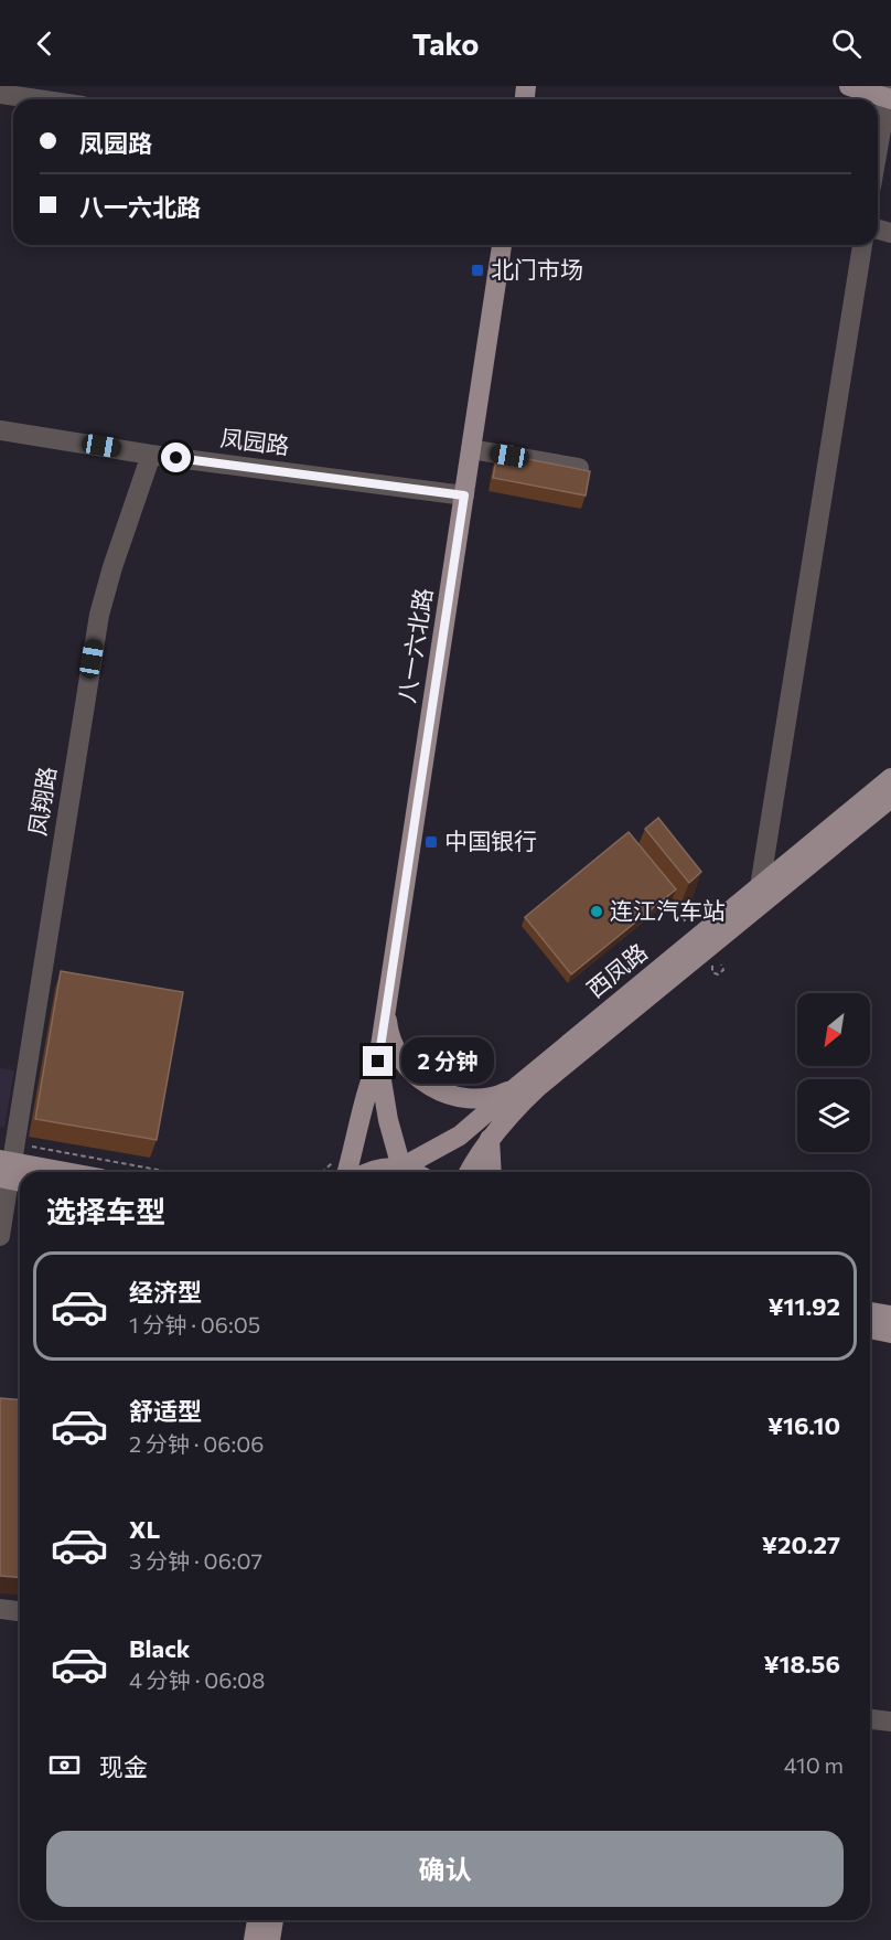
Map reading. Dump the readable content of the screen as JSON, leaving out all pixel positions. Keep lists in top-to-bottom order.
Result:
{
  "streets": {
    "main road": ["八一六北路", "西凤路"],
    "street": ["凤园路", "凤翔路"]
  },
  "crossings": [
    ["凤园路", "八一六北路"],
    ["凤园路", "凤翔路"],
    ["八一六北路", "西凤路"]
  ],
  "places": {
    "transit": ["北门市场", "中国银行"],
    "other": ["连江汽车站"]
  },
  "north": "bottom left",
  "page": {
    "header": "Tako",
    "banner": ["凤园路", "八一六北路"],
    "bubble": "2 分钟",
    "heading": "选择车型",
    "list": [
      {
        "name": "经济型",
        "note": "1 分钟 · 06:05",
        "value": "¥11.92"
      },
      {
        "name": "舒适型",
        "note": "2 分钟 · 06:06",
        "value": "¥16.10"
      },
      {
        "name": "XL",
        "note": "3 分钟 · 06:07",
        "value": "¥20.27"
      },
      {
        "name": "Black",
        "note": "4 分钟 · 06:08",
        "value": "¥18.56"
      }
    ],
    "pay": ["现金", "410 m"],
    "buttons": "确认"
  }
}
